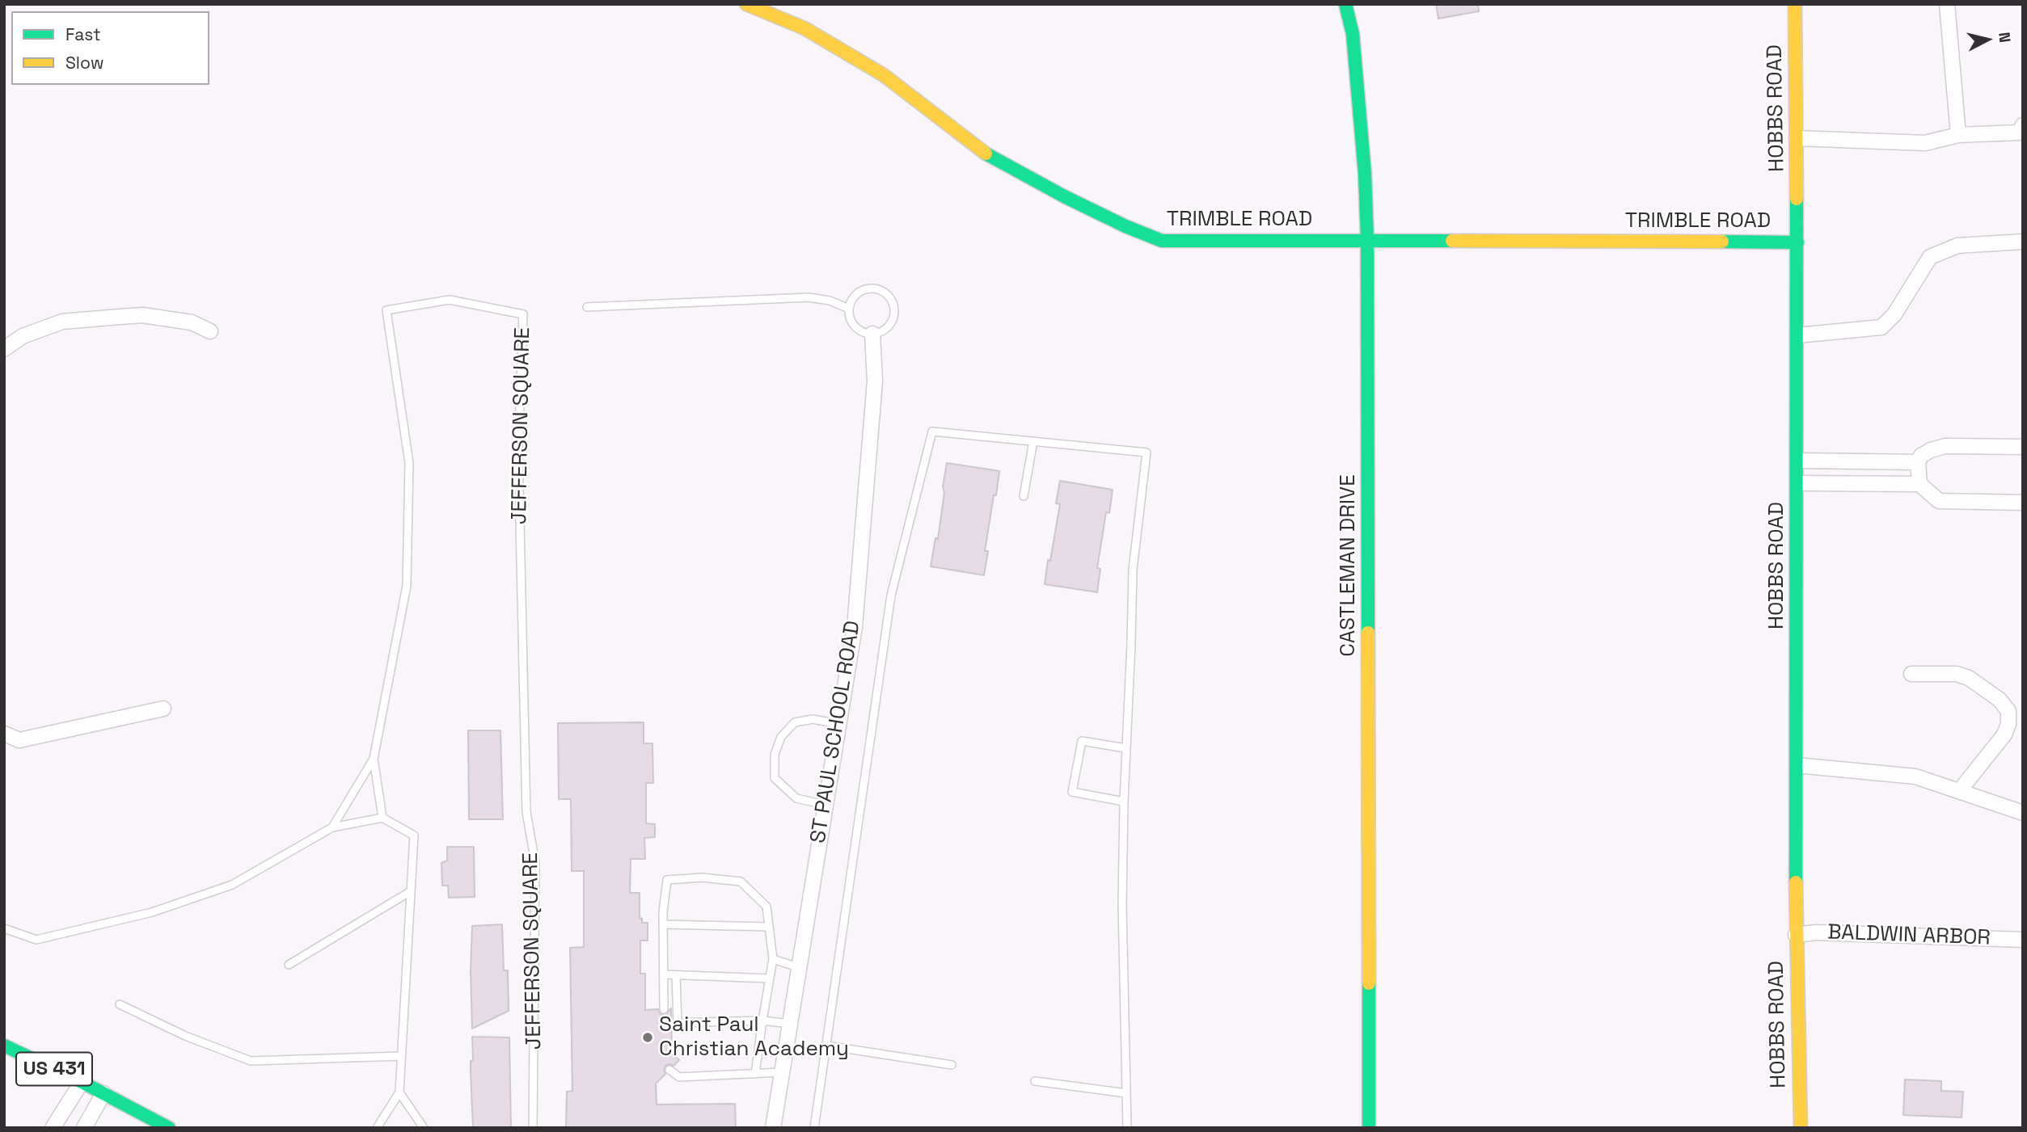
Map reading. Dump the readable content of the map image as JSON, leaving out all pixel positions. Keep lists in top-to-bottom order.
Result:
{
  "streets": {
    "street": [
      "HOBBS ROAD",
      "TRIMBLE ROAD",
      "CASTLEMAN DRIVE",
      "ST PAUL SCHOOL ROAD",
      "BALDWIN ARBOR",
      "US 431"
    ],
    "lane": ["JEFFERSON SQUARE"]
  },
  "crossings": [
    ["HOBBS ROAD", "TRIMBLE ROAD"],
    ["HOBBS ROAD", "BALDWIN ARBOR"],
    ["TRIMBLE ROAD", "CASTLEMAN DRIVE"]
  ],
  "places": ["Saint Paul Christian Academy"],
  "legend": ["Fast", "Slow"],
  "north": "right"
}
